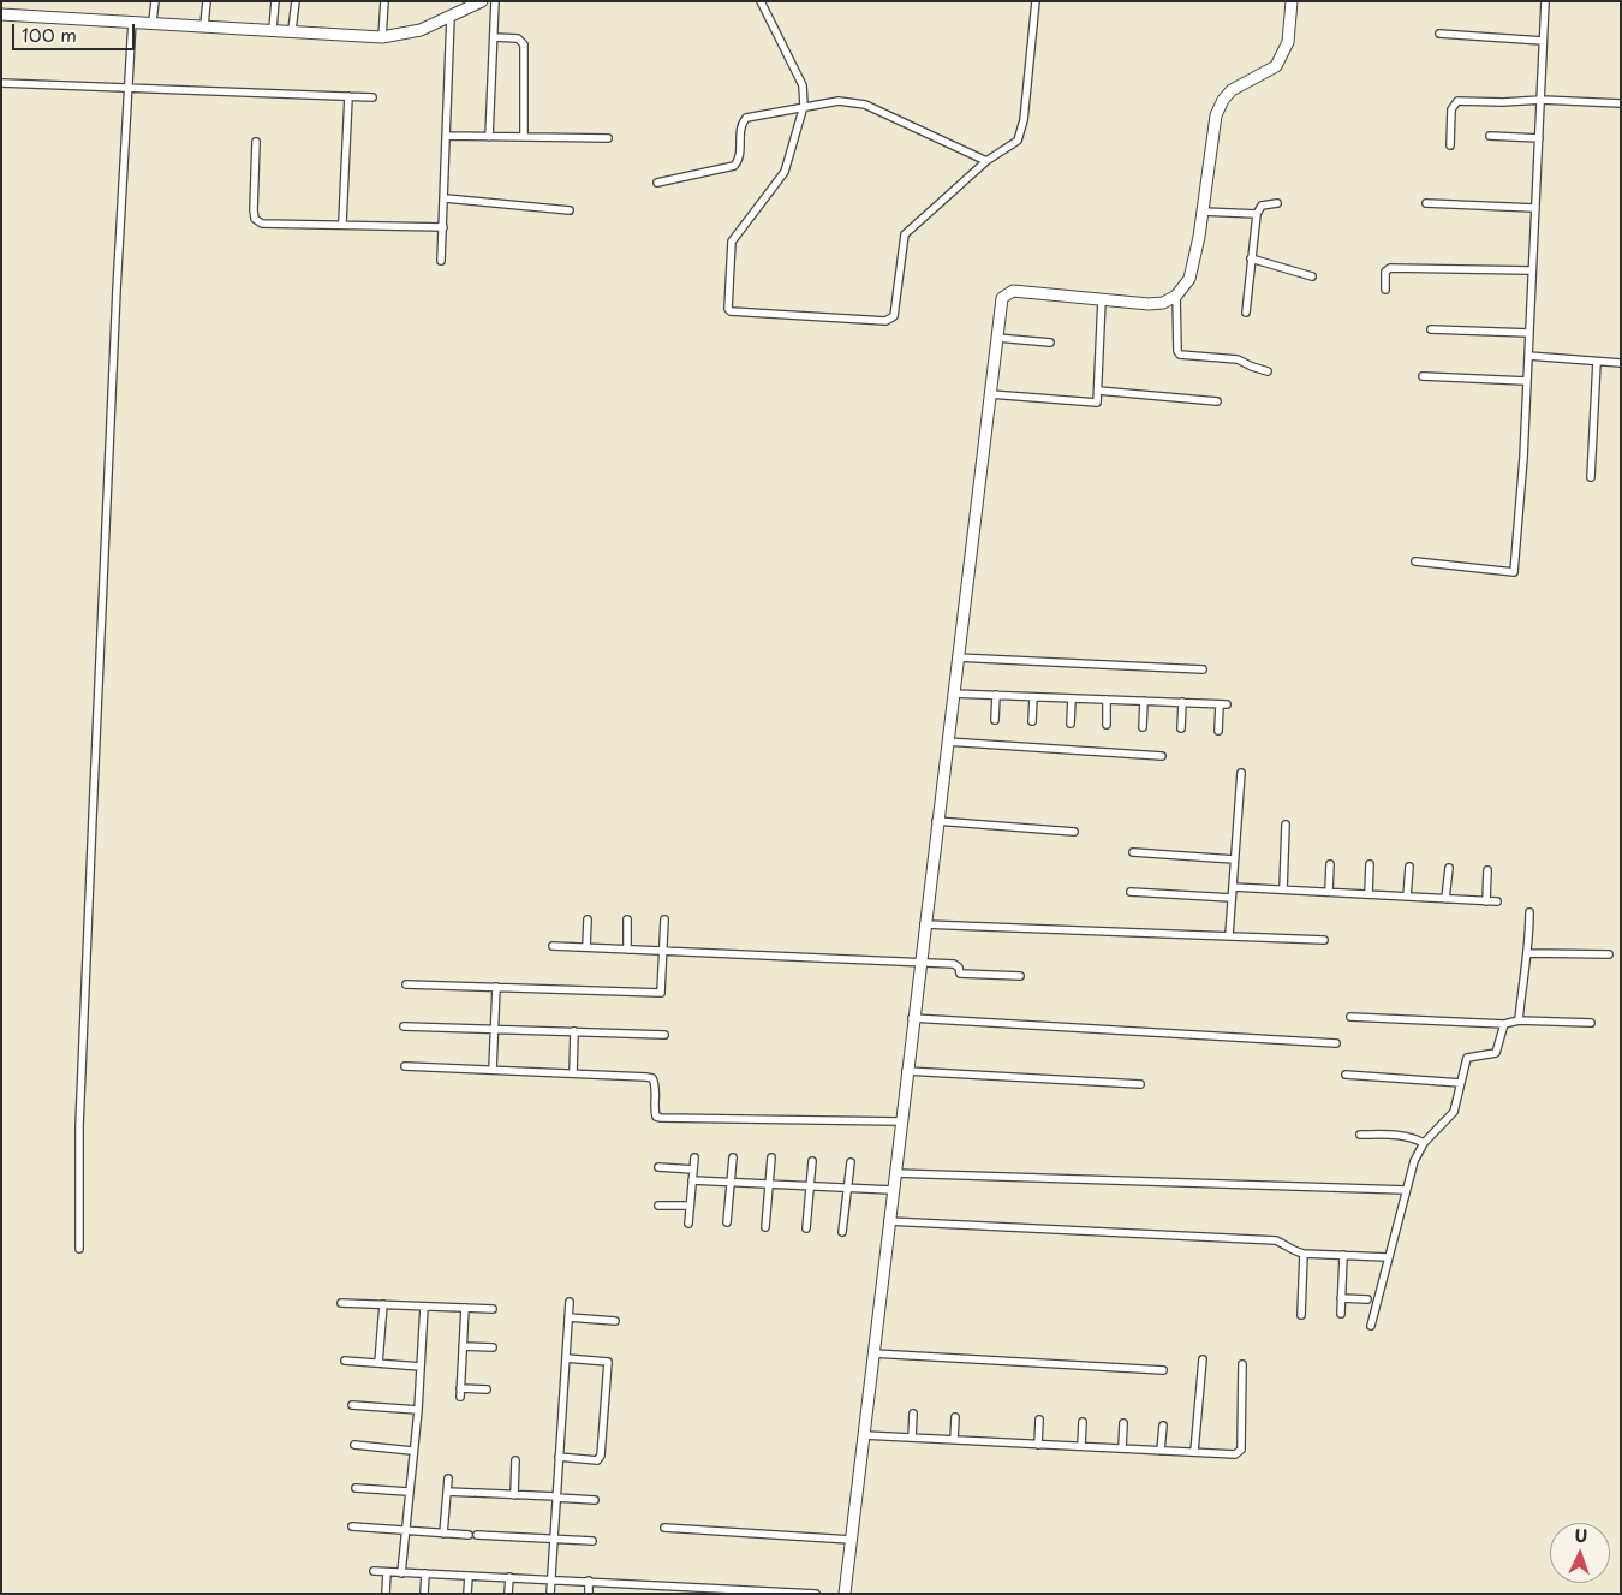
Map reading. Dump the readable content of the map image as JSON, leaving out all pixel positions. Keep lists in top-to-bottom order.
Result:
{
  "scale_bar": "100 m",
  "north": "top"
}
